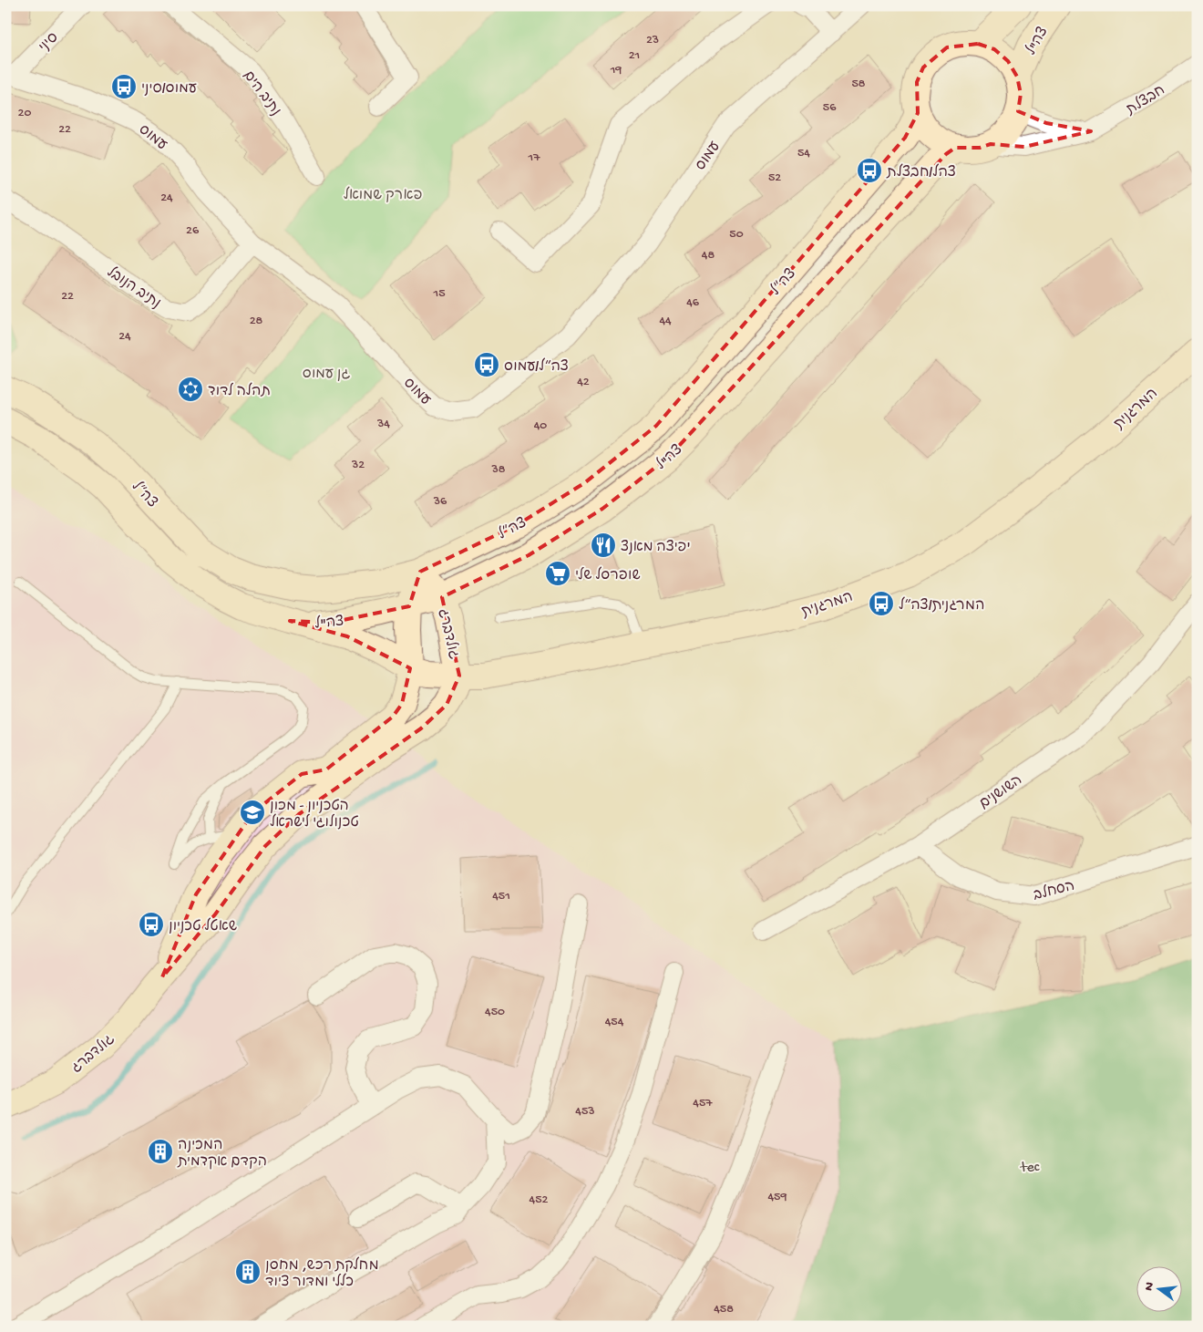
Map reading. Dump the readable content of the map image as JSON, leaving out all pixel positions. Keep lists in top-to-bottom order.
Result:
{
  "streets": {
    "main road": [
      "צה\"ל",
      "צה״ל",
      "המרגנית",
      "גולדברג"
    ],
    "street": [
      "סיני",
      "נתיב הים",
      "חבצלת",
      "עמוס",
      "נתיב הנובל",
      "השושנים",
      "הסחלב"
    ]
  },
  "crossings": [
    ["צה\"ל", "חבצלת"],
    ["צה\"ל", "צה״ל"],
    ["צה\"ל", "המרגנית"],
    ["צה\"ל", "גולדברג"],
    ["סיני", "עמוס"],
    ["חבצלת", "צה״ל"],
    ["עמוס", "נתיב הנובל"],
    ["צה״ל", "המרגנית"],
    ["צה״ל", "גולדברג"],
    ["המרגנית", "גולדברג"],
    ["השושנים", "הסחלב"]
  ],
  "parks": ["פארק שמואל", "גן עמוס", "tec"],
  "places": {
    "bus stop": [
      "עמוס/סיני",
      "צהל/חבצלת",
      "צה״ל/עמוס",
      "המרגנית/צה״ל",
      "שאטל טכניון"
    ],
    "synagogue": ["תהלה לדוד"],
    "restaurant": ["פיצה מאנצ'"],
    "supermarket": ["שופרסל שלי"],
    "school or university": ["הטכניון - מכון טכנולוגי לישראל"],
    "building": ["המכינה הקדם אקדמית", "מחלקת רכש, מחסן כללי ומדור ציוד"]
  },
  "house_numbers": [
    "23",
    "21",
    "19",
    "58",
    "56",
    "20",
    "22",
    "54",
    "17",
    "52",
    "24",
    "26",
    "50",
    "48",
    "15",
    "22",
    "46",
    "28",
    "44",
    "24",
    "42",
    "34",
    "40",
    "32",
    "38",
    "36",
    "451",
    "450",
    "454",
    "457",
    "453",
    "459",
    "452",
    "458"
  ],
  "north": "left"
}
